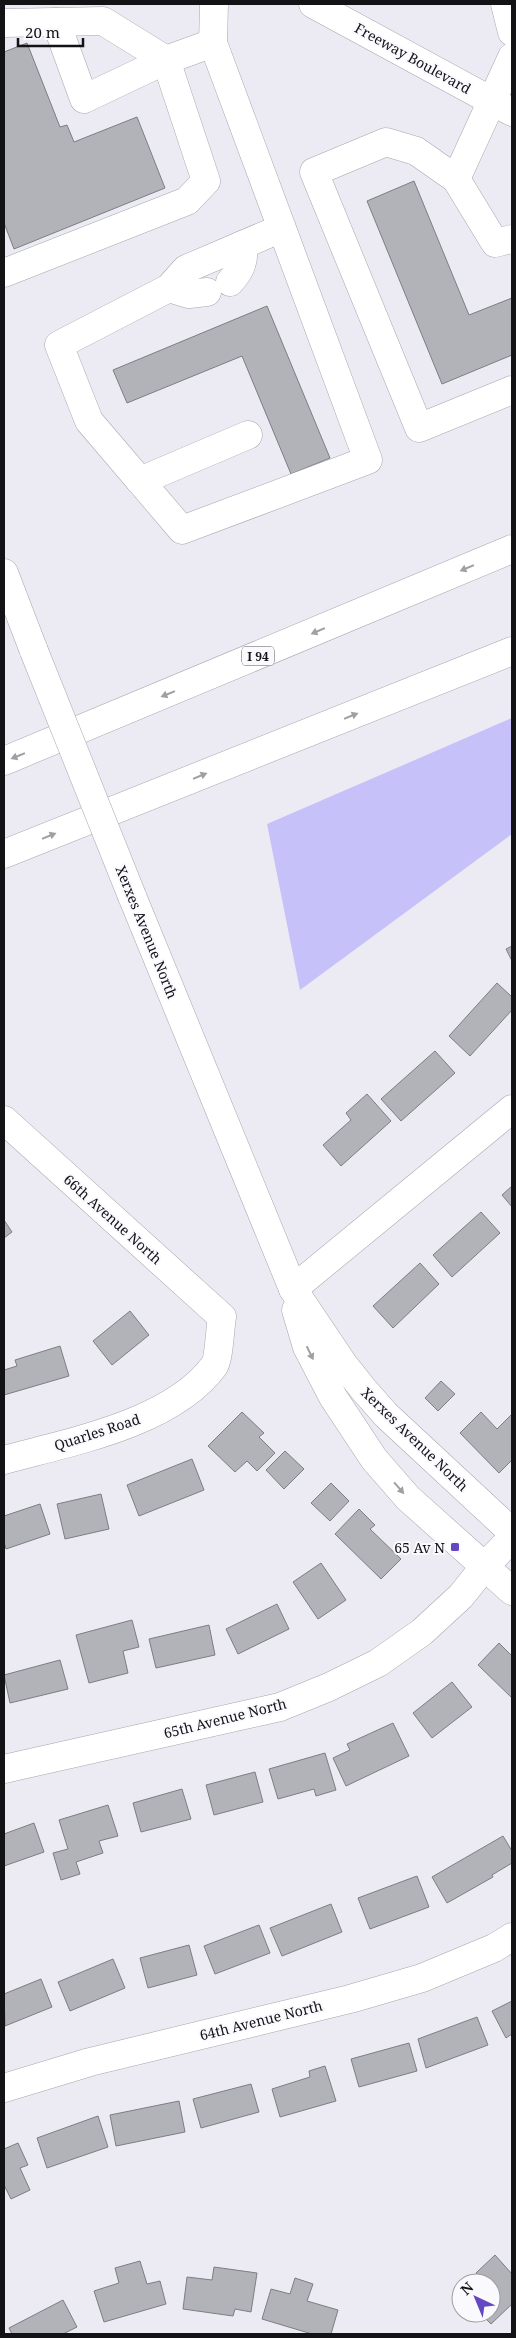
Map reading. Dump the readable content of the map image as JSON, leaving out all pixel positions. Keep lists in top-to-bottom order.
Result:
{
  "streets": {
    "main road": [
      "Freeway Boulevard",
      "I 94",
      "Xerxes Avenue North",
      "66th Avenue North",
      "Quarles Road",
      "65th Avenue North",
      "64th Avenue North"
    ]
  },
  "crossings": [
    ["Xerxes Avenue North", "65th Avenue North"],
    ["66th Avenue North", "Quarles Road"]
  ],
  "places": {
    "transit": ["65 Av N"]
  },
  "scale_bar": "20 m",
  "north": "top left"
}
